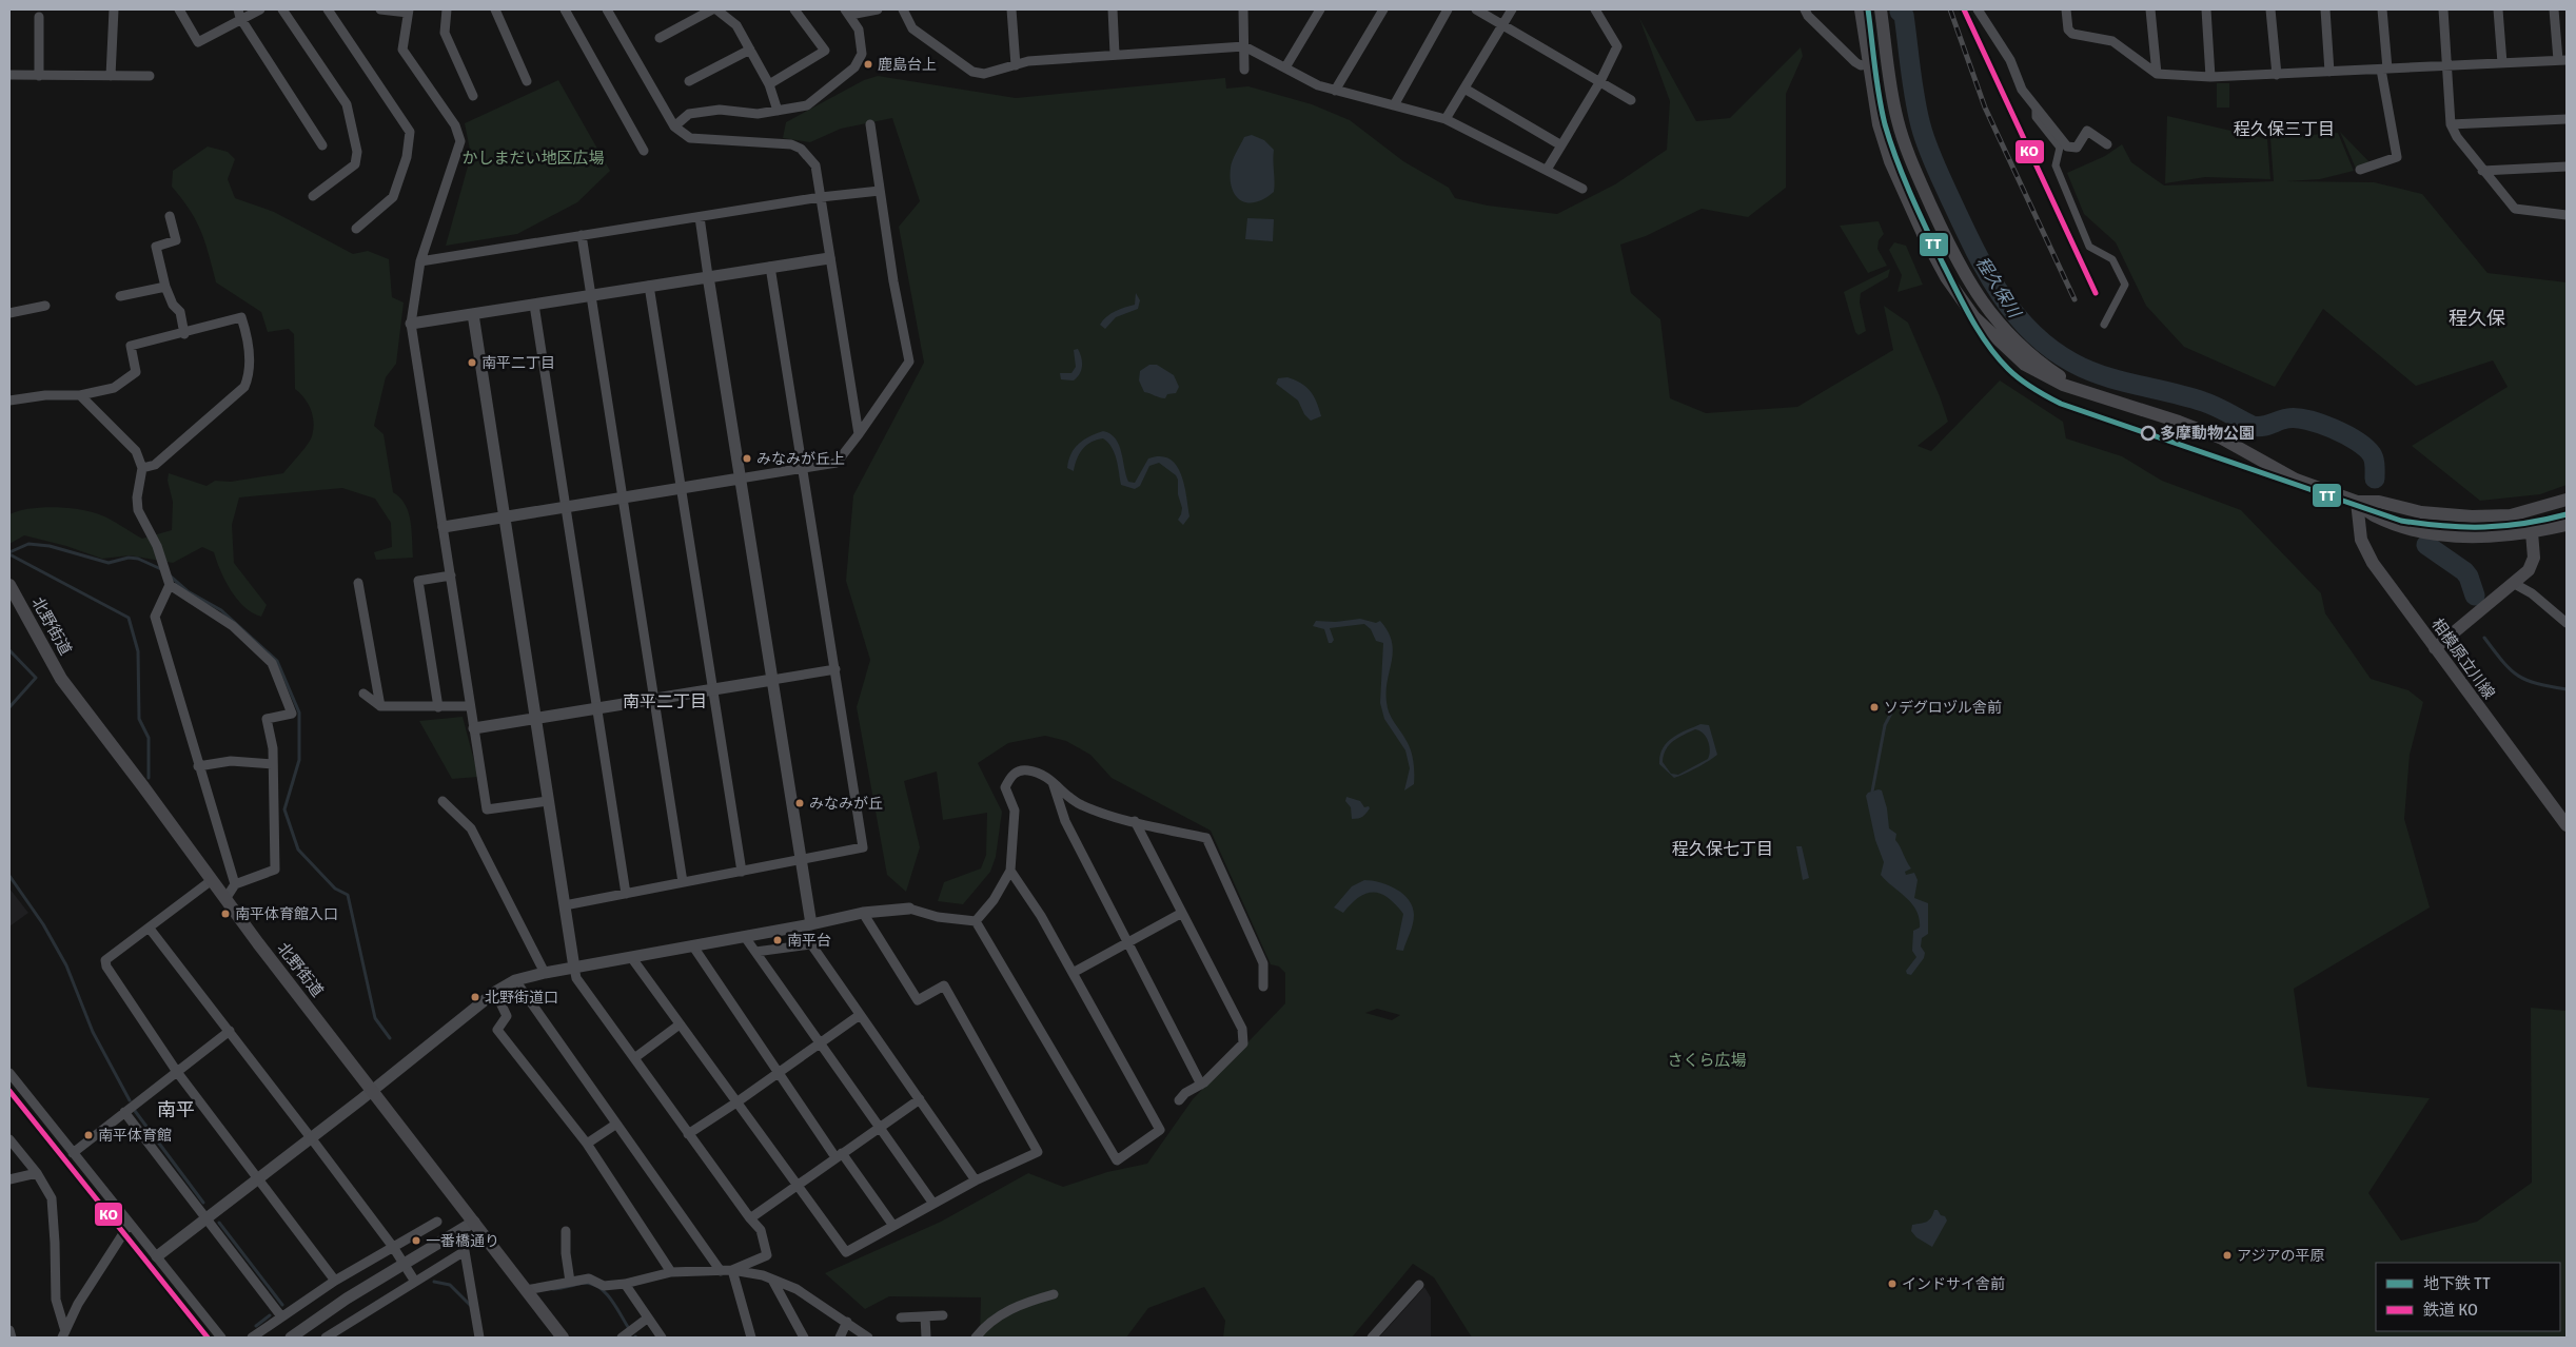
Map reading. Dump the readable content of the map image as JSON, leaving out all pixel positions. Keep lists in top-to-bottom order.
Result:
{
  "streets": {
    "main road": ["北野街道", "相模原立川線"]
  },
  "districts": [
    "程久保三丁目",
    "程久保",
    "南平二丁目",
    "程久保七丁目",
    "南平"
  ],
  "water": ["程久保川"],
  "parks": ["かしまだい地区広場", "さくら広場"],
  "places": [
    "鹿島台上",
    "南平二丁目",
    "多摩動物公園",
    "みなみが丘上",
    "ソデグロヅル舎前",
    "みなみが丘",
    "南平体育館入口",
    "南平台",
    "北野街道口",
    "南平体育館",
    "一番橋通り",
    "アジアの平原",
    "インドサイ舎前"
  ],
  "lines": ["metro line TT", "rail line KO"],
  "legend": ["地下鉄 TT", "鉄道 KO"]
}
